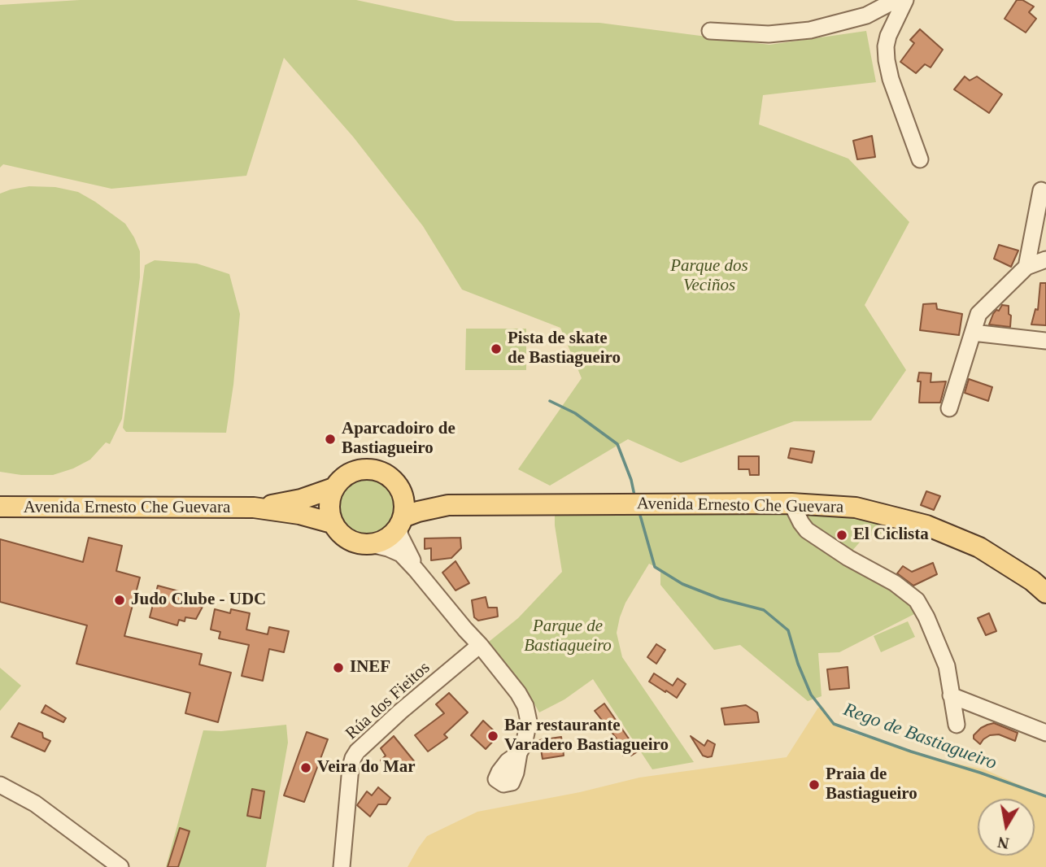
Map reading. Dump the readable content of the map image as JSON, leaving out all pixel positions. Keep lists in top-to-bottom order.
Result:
{
  "streets": {
    "main road": ["Avenida Ernesto Che Guevara"],
    "street": ["Rúa dos Fieitos"]
  },
  "water": ["Rego de Bastiagueiro"],
  "parks": ["Parque dos Veciños", "Parque de Bastiagueiro"],
  "places": [
    "Pista de skate de Bastiagueiro",
    "Aparcadoiro de Bastiagueiro",
    "El Ciclista",
    "Judo Clube - UDC",
    "INEF",
    "Bar restaurante Varadero Bastiagueiro",
    "Veira do Mar",
    "Praia de Bastiagueiro"
  ],
  "north": "bottom"
}
